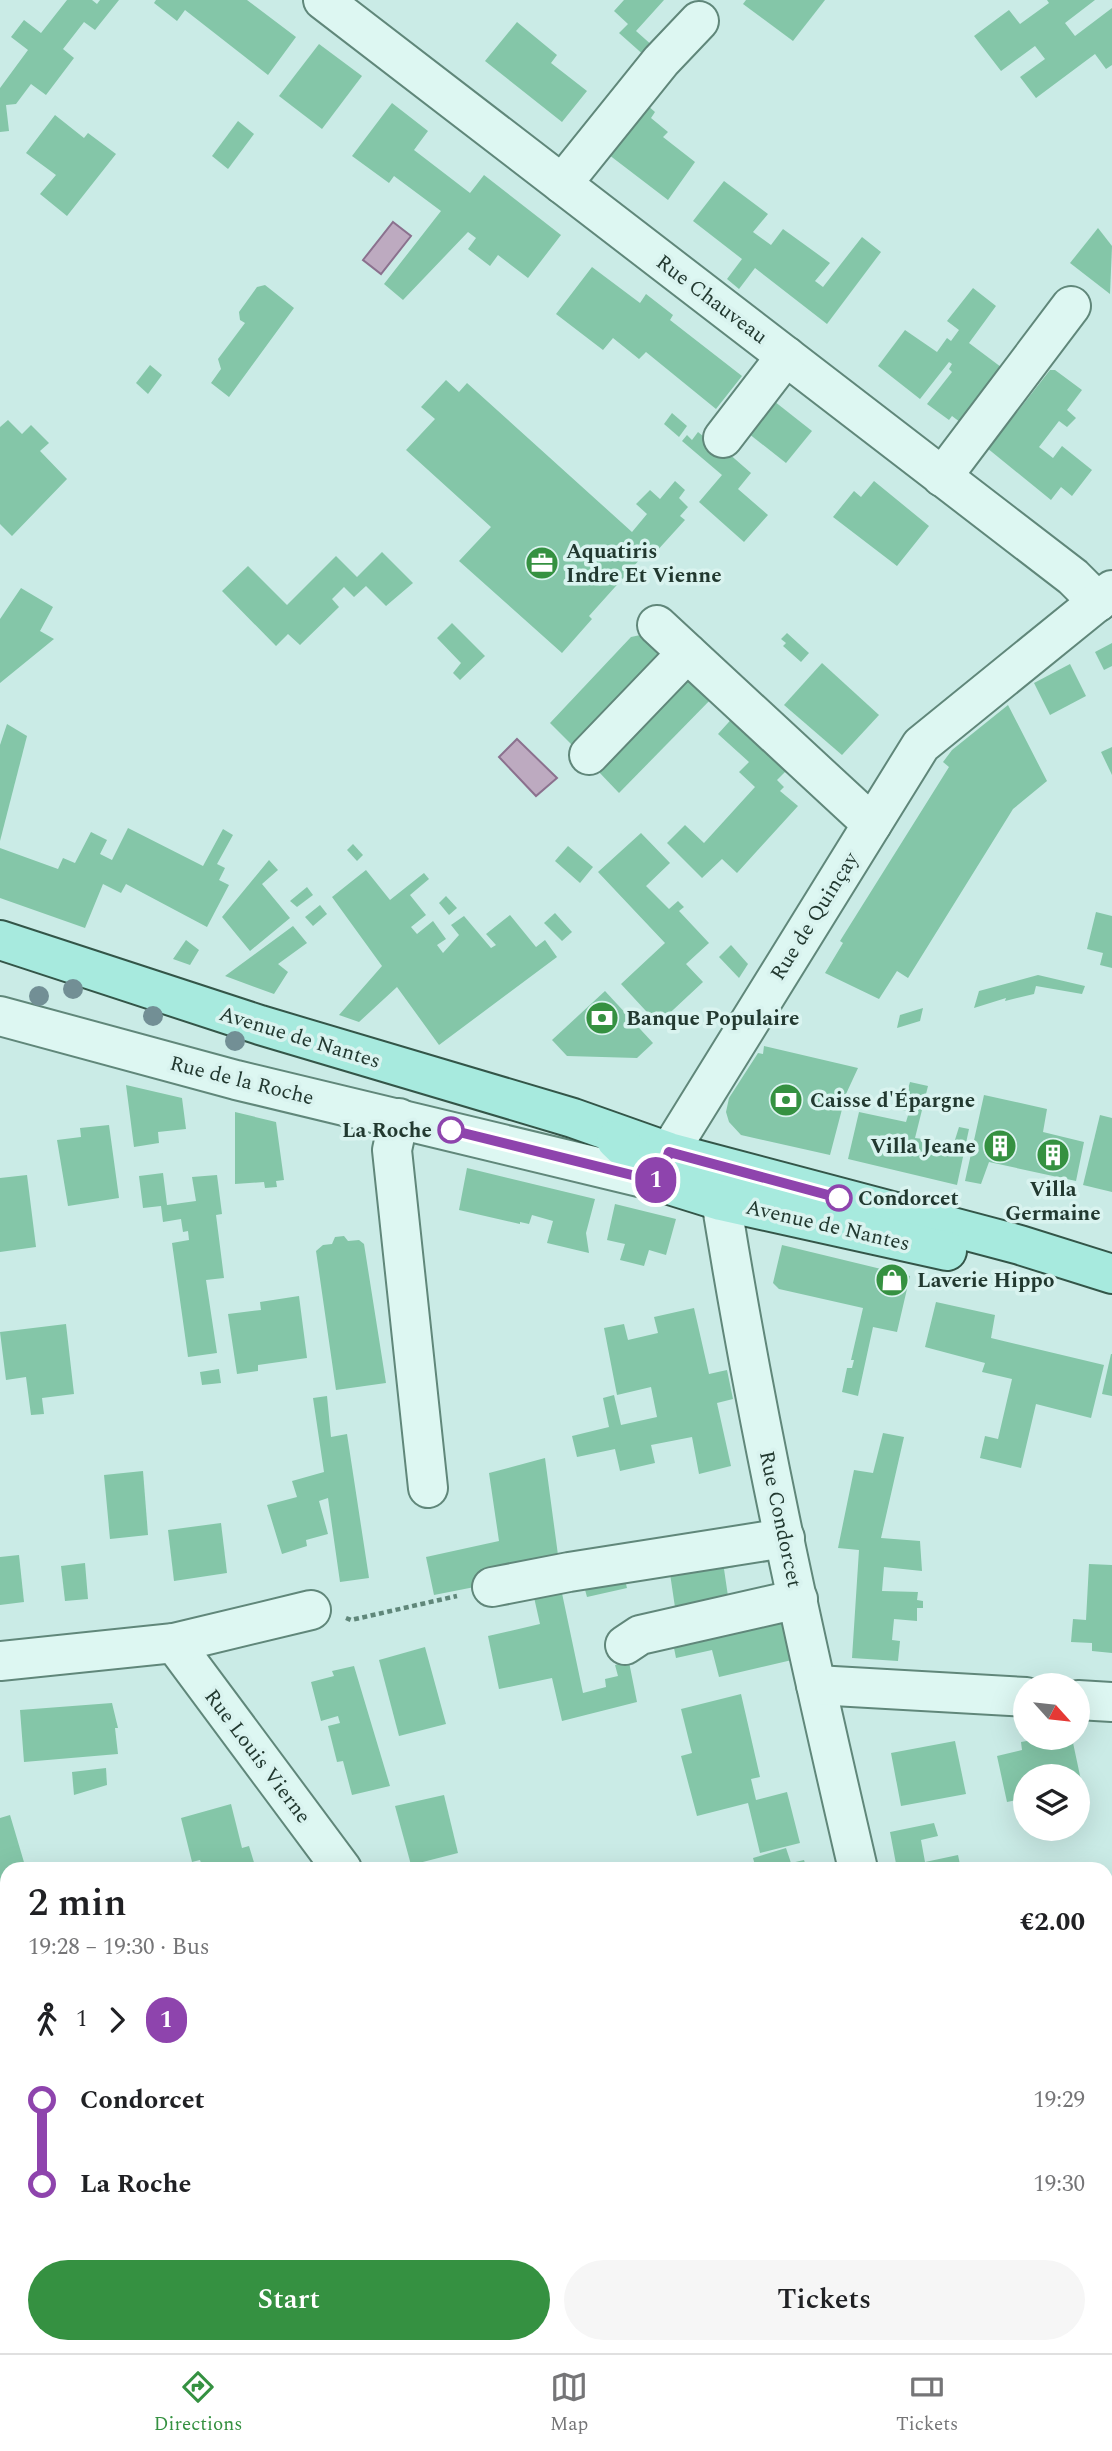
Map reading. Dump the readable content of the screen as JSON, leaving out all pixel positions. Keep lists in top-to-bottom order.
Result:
{
  "streets": {
    "main road": ["Avenue de Nantes"],
    "street": [
      "Rue Chauveau",
      "Rue de Quinçay",
      "Rue de la Roche",
      "Rue Condorcet",
      "Rue Louis Vierne"
    ]
  },
  "crossings": [
    ["Rue Chauveau", "Rue de Quinçay"],
    ["Rue de Quinçay", "Avenue de Nantes"],
    ["Rue de Quinçay", "Rue de la Roche"],
    ["Avenue de Nantes", "Rue de la Roche"],
    ["Avenue de Nantes", "Rue Condorcet"]
  ],
  "places": {
    "office": ["Aquatiris Indre Et Vienne"],
    "bank": ["Banque Populaire", "Caisse d'Épargne"],
    "other": ["La Roche", "Condorcet"],
    "building": ["Villa Jeane", "Villa Germaine"],
    "shop": ["Laverie Hippo"]
  },
  "lines": ["bus line 1"],
  "north": "bottom right",
  "page": {
    "on_map": "1",
    "heading": ["2 min", "19:28 – 19:30 · Bus", "€2.00"],
    "legs": ["1", "1"],
    "list": [
      {
        "name": "Condorcet",
        "value": "19:29"
      },
      {
        "name": "La Roche",
        "value": "19:30"
      }
    ],
    "buttons": ["Start", "Tickets"],
    "tabs": ["Directions", "Map", "Tickets"]
  }
}
